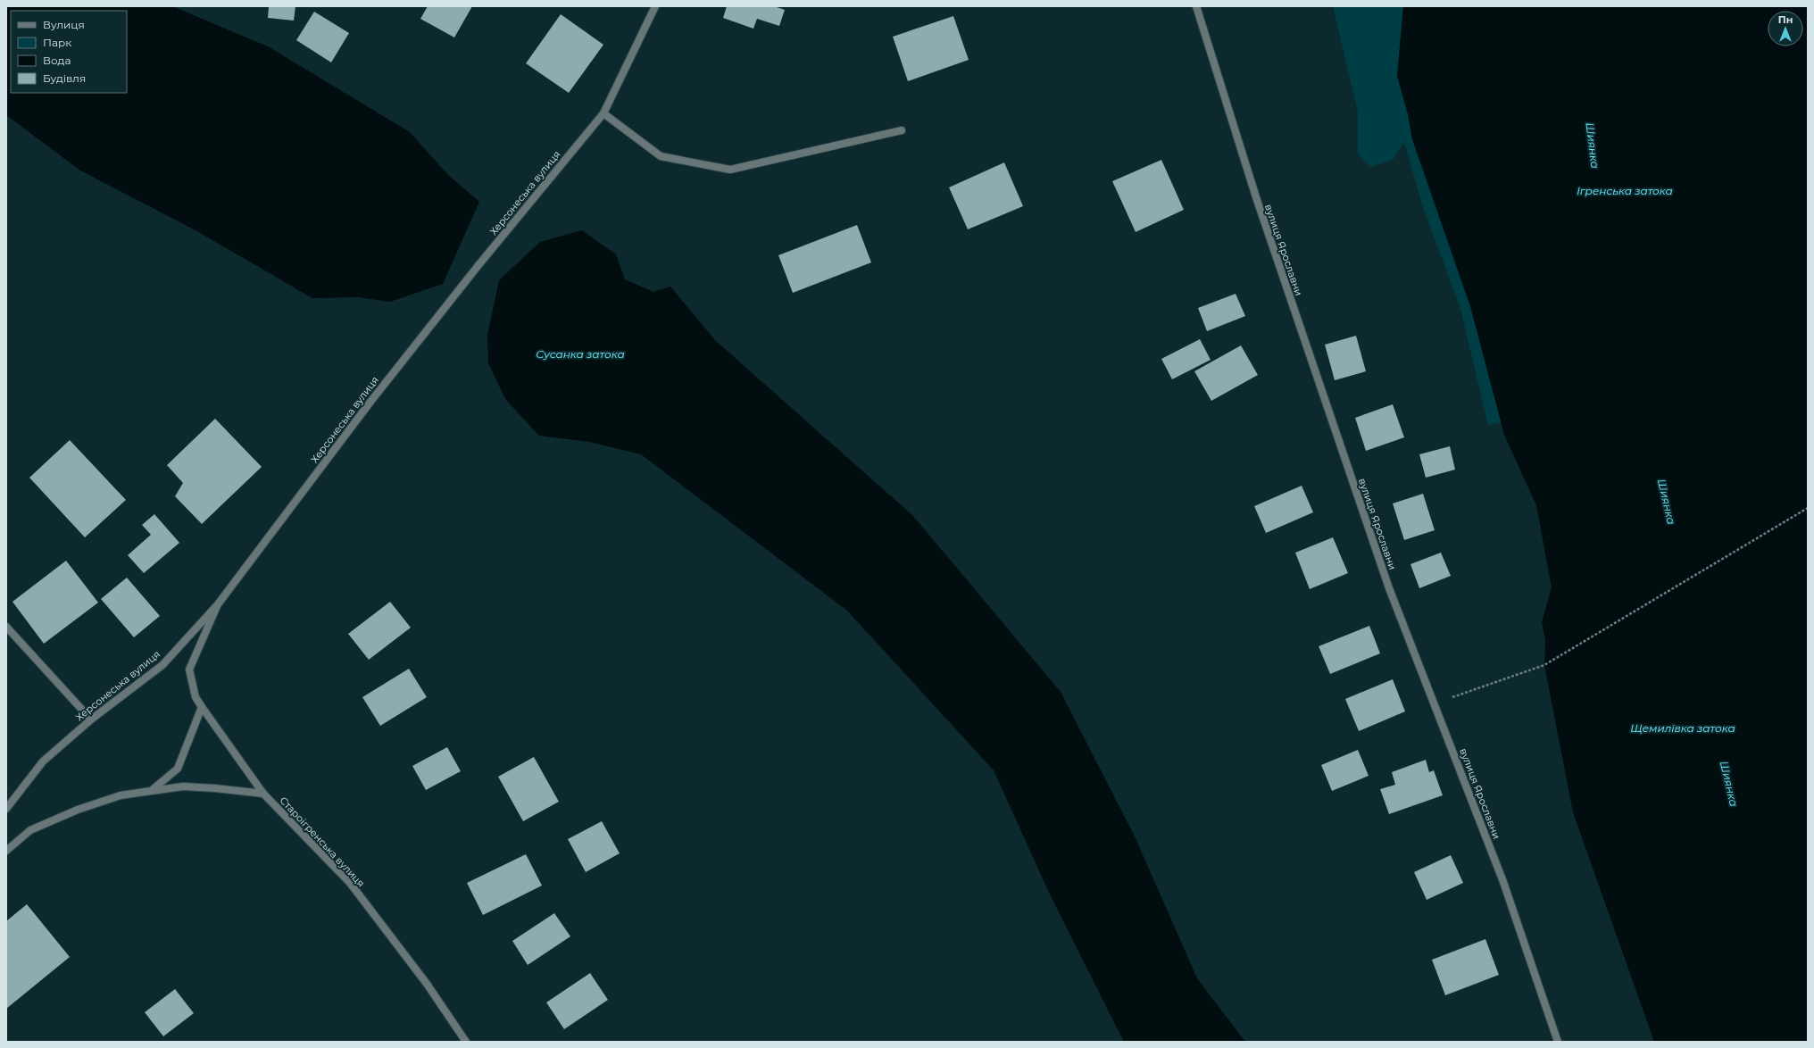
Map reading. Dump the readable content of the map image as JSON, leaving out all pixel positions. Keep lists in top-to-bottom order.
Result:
{
  "streets": {
    "street": ["Херсонеська вулиця", "вулиця Ярославни", "Староігренська вулиця"]
  },
  "crossings": [
    ["Херсонеська вулиця", "Староігренська вулиця"]
  ],
  "water": [
    "Шиянка",
    "Ігренська затока",
    "Сусанка затока",
    "Щемилівка затока"
  ],
  "legend": [
    "Вулиця",
    "Парк",
    "Вода",
    "Будівля"
  ],
  "north": "top"
}
